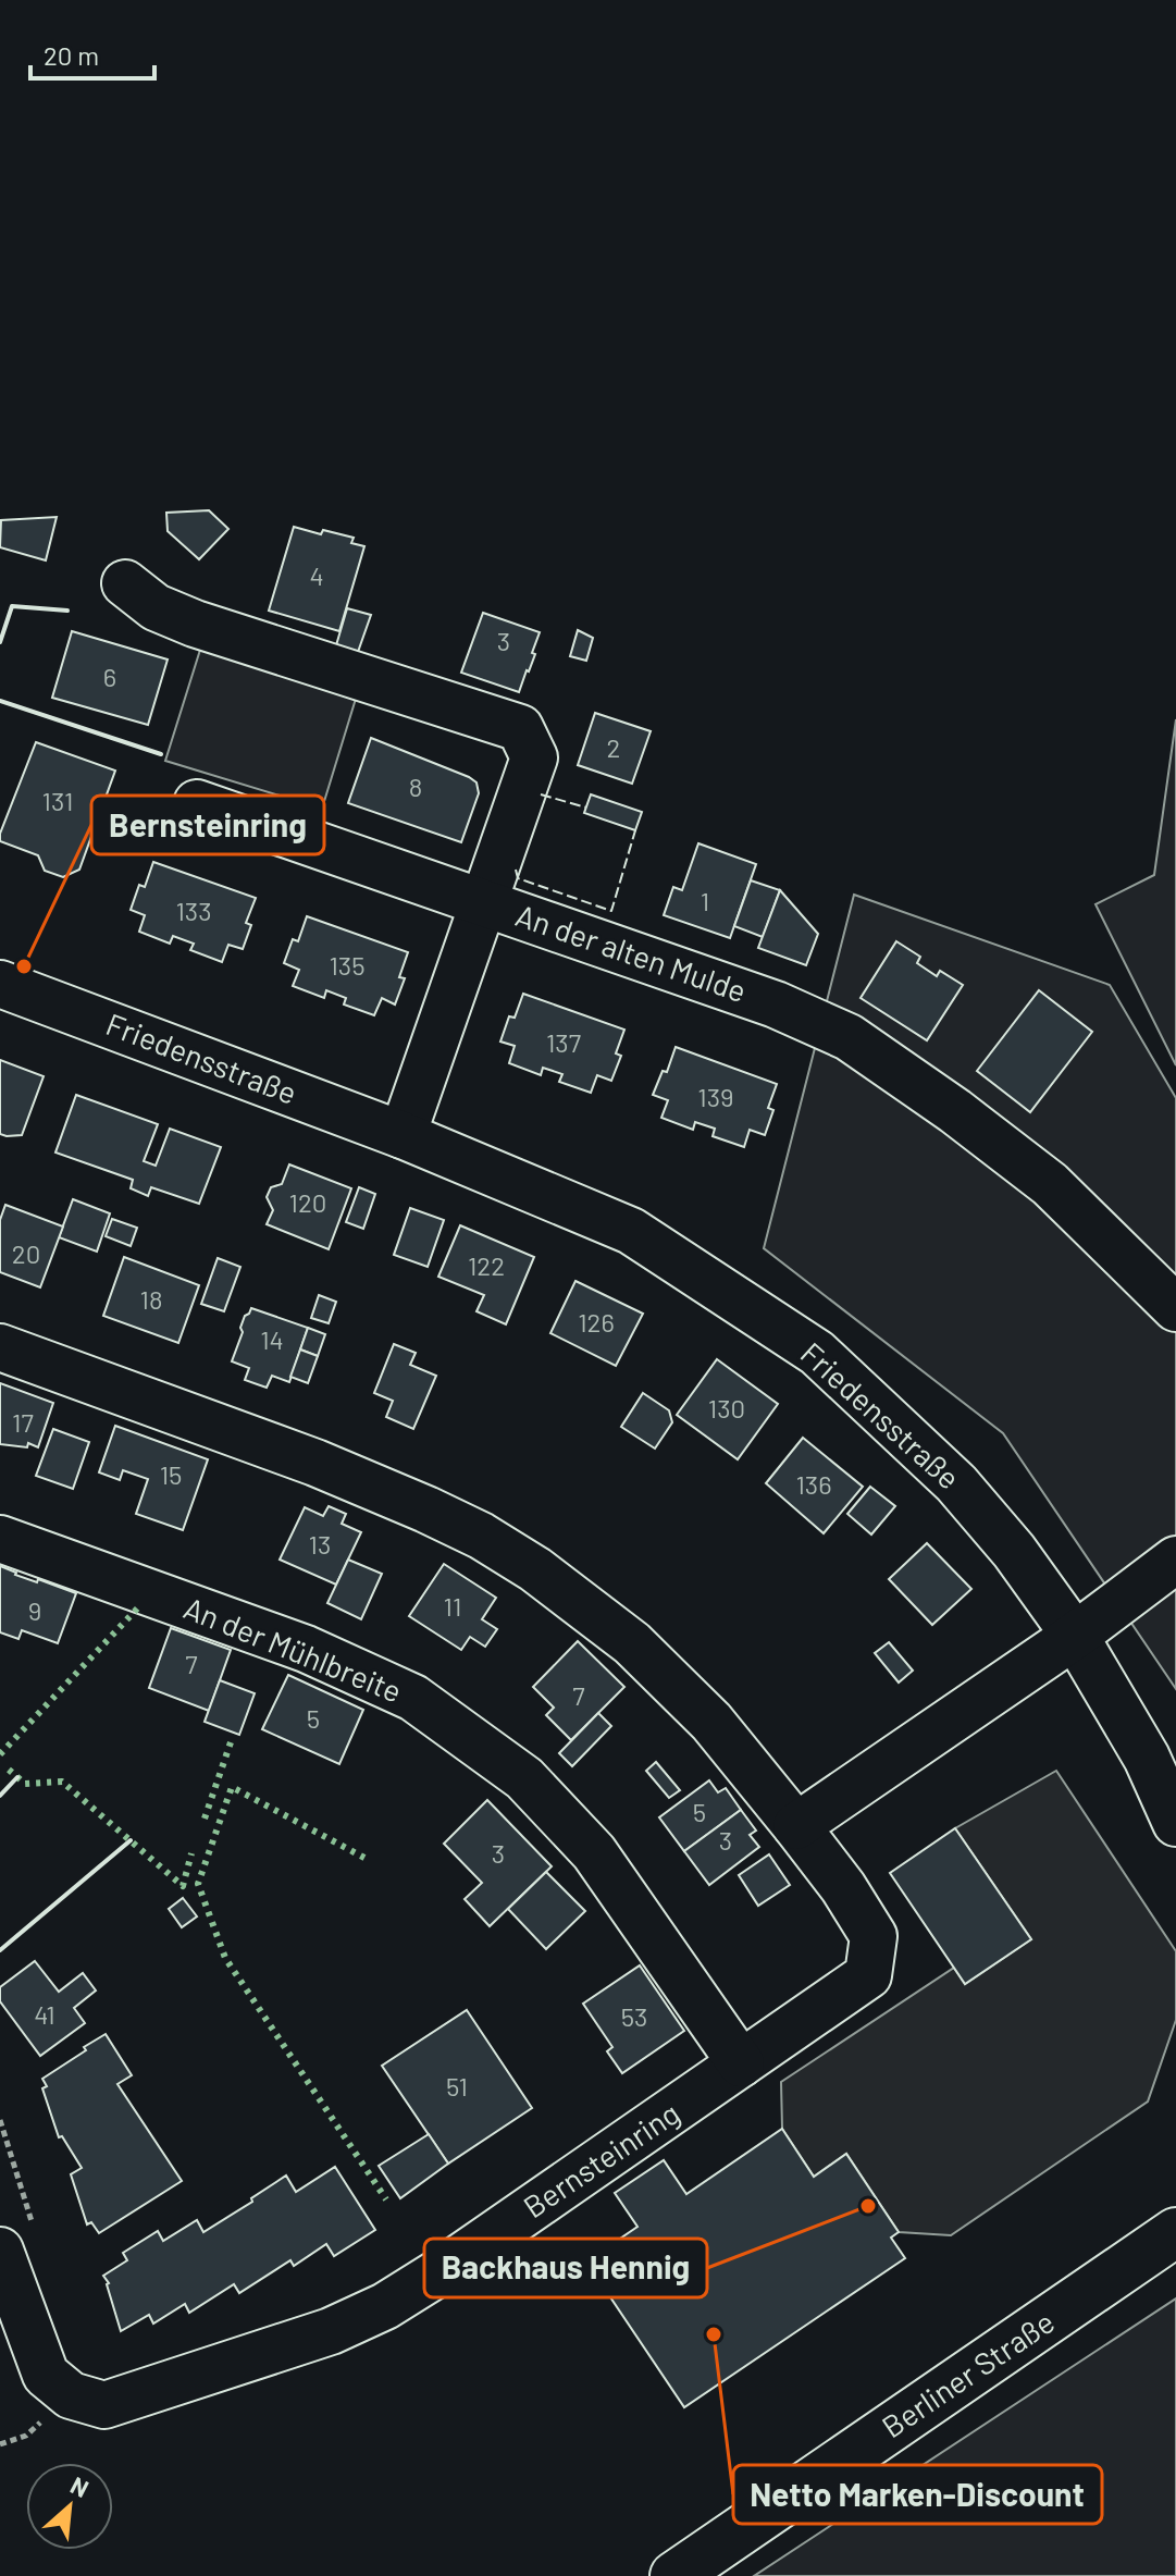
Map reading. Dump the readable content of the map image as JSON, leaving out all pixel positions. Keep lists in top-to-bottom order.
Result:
{
  "streets": {
    "main road": ["Berliner Straße"],
    "street": [
      "An der alten Mulde",
      "Friedensstraße",
      "An der Mühlbreite",
      "Bernsteinring"
    ]
  },
  "crossings": [
    ["An der Mühlbreite", "Bernsteinring"]
  ],
  "places": ["Bernsteinring", "Backhaus Hennig", "Netto Marken-Discount"],
  "house_numbers": [
    "4",
    "3",
    "6",
    "2",
    "8",
    "131",
    "1",
    "133",
    "135",
    "137",
    "139",
    "120",
    "20",
    "122",
    "18",
    "126",
    "14",
    "130",
    "17",
    "15",
    "136",
    "13",
    "11",
    "9",
    "7",
    "7",
    "5",
    "5",
    "3",
    "3",
    "41",
    "53",
    "51"
  ],
  "scale_bar": "20 m",
  "north": "top right"
}
